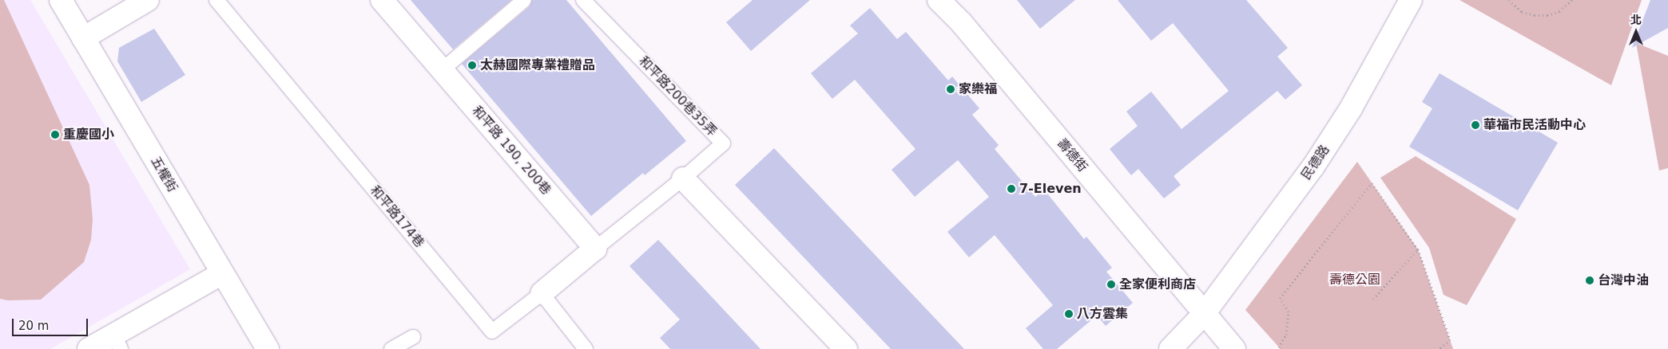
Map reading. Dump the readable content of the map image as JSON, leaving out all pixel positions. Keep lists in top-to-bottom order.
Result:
{
  "streets": {
    "street": [
      "和平路 190, 200巷",
      "壽德街",
      "民德路",
      "五權街"
    ],
    "lane": ["和平路200巷35弄", "和平路174巷"]
  },
  "crossings": [
    ["和平路200巷35弄", "和平路 190, 200巷"],
    ["壽德街", "民德路"]
  ],
  "parks": ["壽德公園"],
  "places": [
    "太赫國際專業禮贈品",
    "家樂福",
    "華福市民活動中心",
    "重慶國小",
    "7-Eleven",
    "台灣中油",
    "全家便利商店",
    "八方雲集"
  ],
  "scale_bar": "20 m",
  "north": "top"
}
